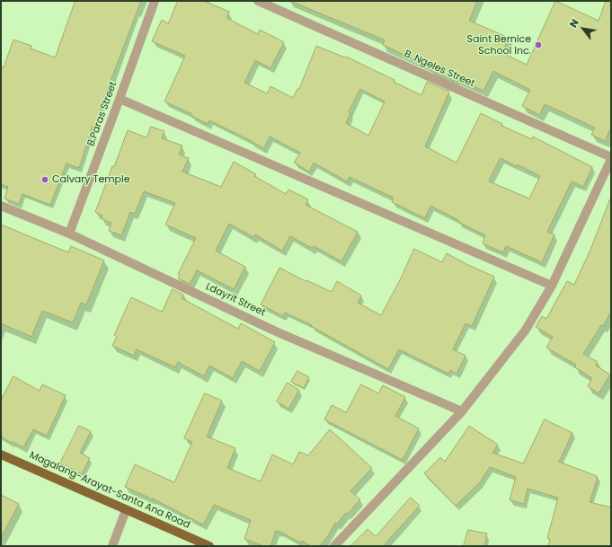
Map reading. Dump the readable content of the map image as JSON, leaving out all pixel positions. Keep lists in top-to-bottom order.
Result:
{
  "streets": {
    "main road": ["Magalang-Arayat-Santa Ana Road"],
    "street": ["B. Ngeles Street", "B.Paras Street", "Ldayrit Street"]
  },
  "crossings": [
    ["B.Paras Street", "Ldayrit Street"]
  ],
  "places": ["Saint Bernice School Inc.", "Calvary Temple"],
  "north": "top left"
}
